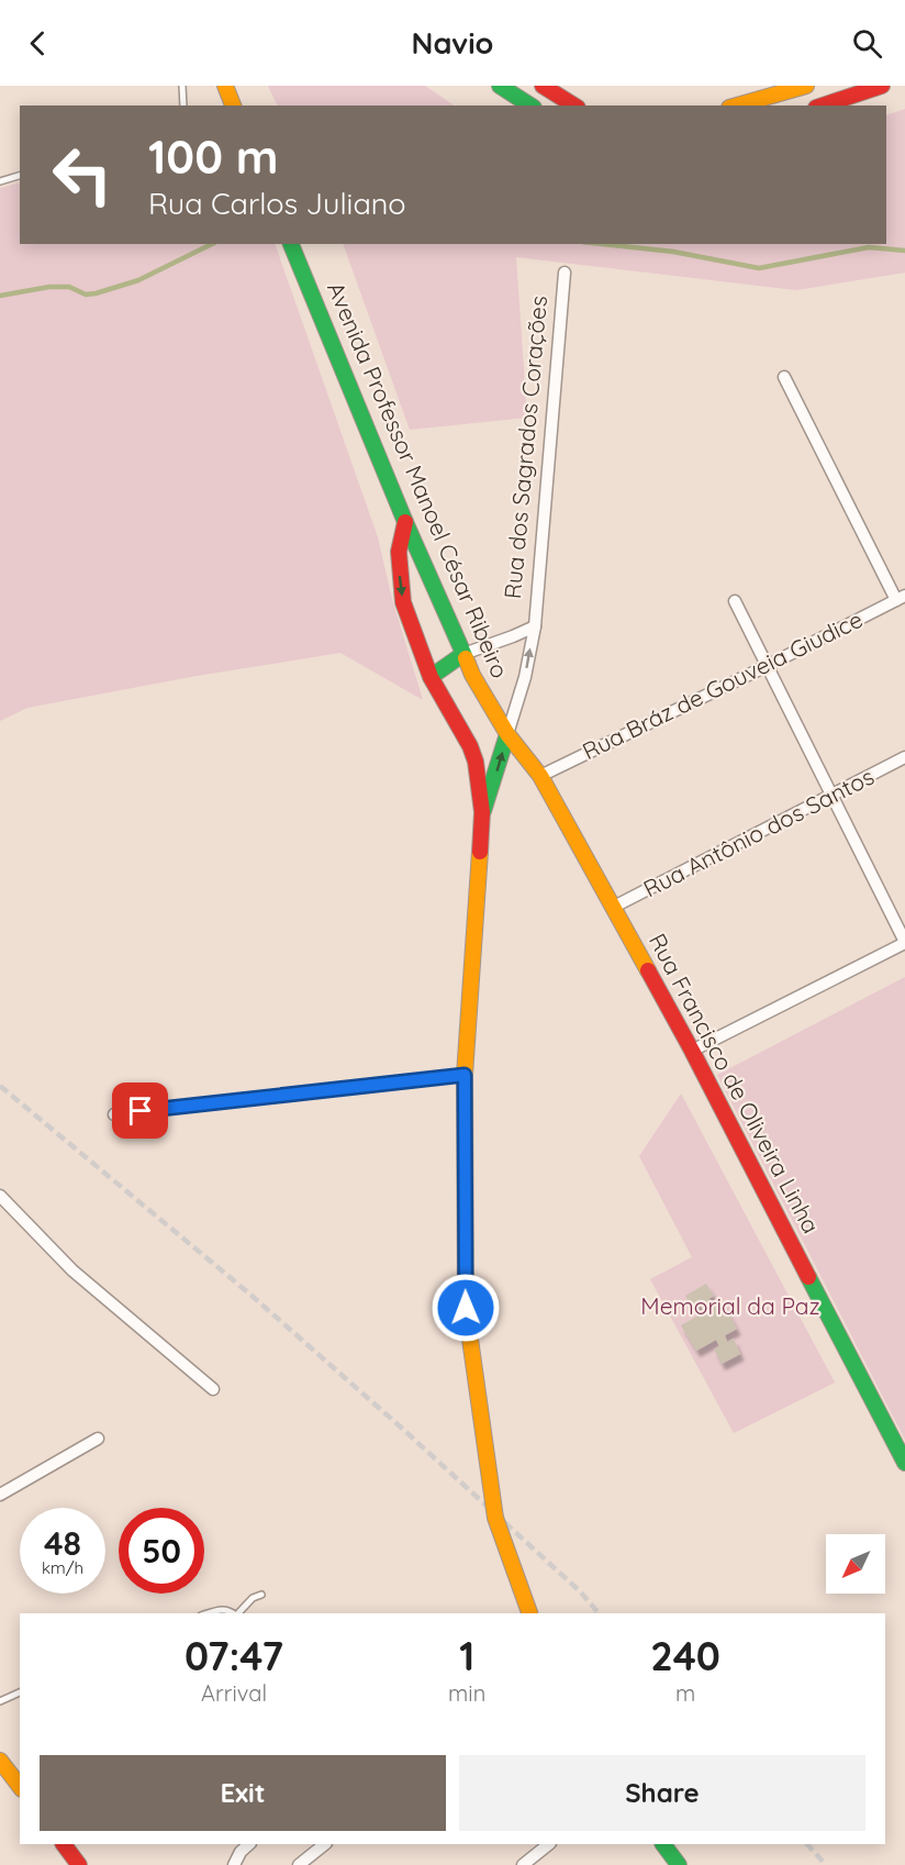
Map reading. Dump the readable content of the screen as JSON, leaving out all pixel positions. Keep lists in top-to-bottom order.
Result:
{
  "streets": {
    "main road": ["Avenida Professor Manoel César Ribeiro", "Rua Francisco de Oliveira Linha"],
    "street": ["Rua dos Sagrados Corações", "Rua Bráz de Gouveia Giudice", "Rua Antônio dos Santos"]
  },
  "crossings": [
    ["Rua dos Sagrados Corações", "Avenida Professor Manoel César Ribeiro"],
    ["Rua dos Sagrados Corações", "Rua Francisco de Oliveira Linha"],
    ["Avenida Professor Manoel César Ribeiro", "Rua Francisco de Oliveira Linha"],
    ["Rua Bráz de Gouveia Giudice", "Rua Francisco de Oliveira Linha"],
    ["Rua Antônio dos Santos", "Rua Francisco de Oliveira Linha"]
  ],
  "parks": ["Memorial da Paz"],
  "north": "bottom left",
  "page": {
    "header": "Navio",
    "turn": ["100 m", "Rua Carlos Juliano"],
    "speed": "48 km/h",
    "limit": "50",
    "eta": [
      "07:47",
      "Arrival",
      "1",
      "min",
      "240",
      "m"
    ],
    "buttons": ["Exit", "Share"]
  }
}
